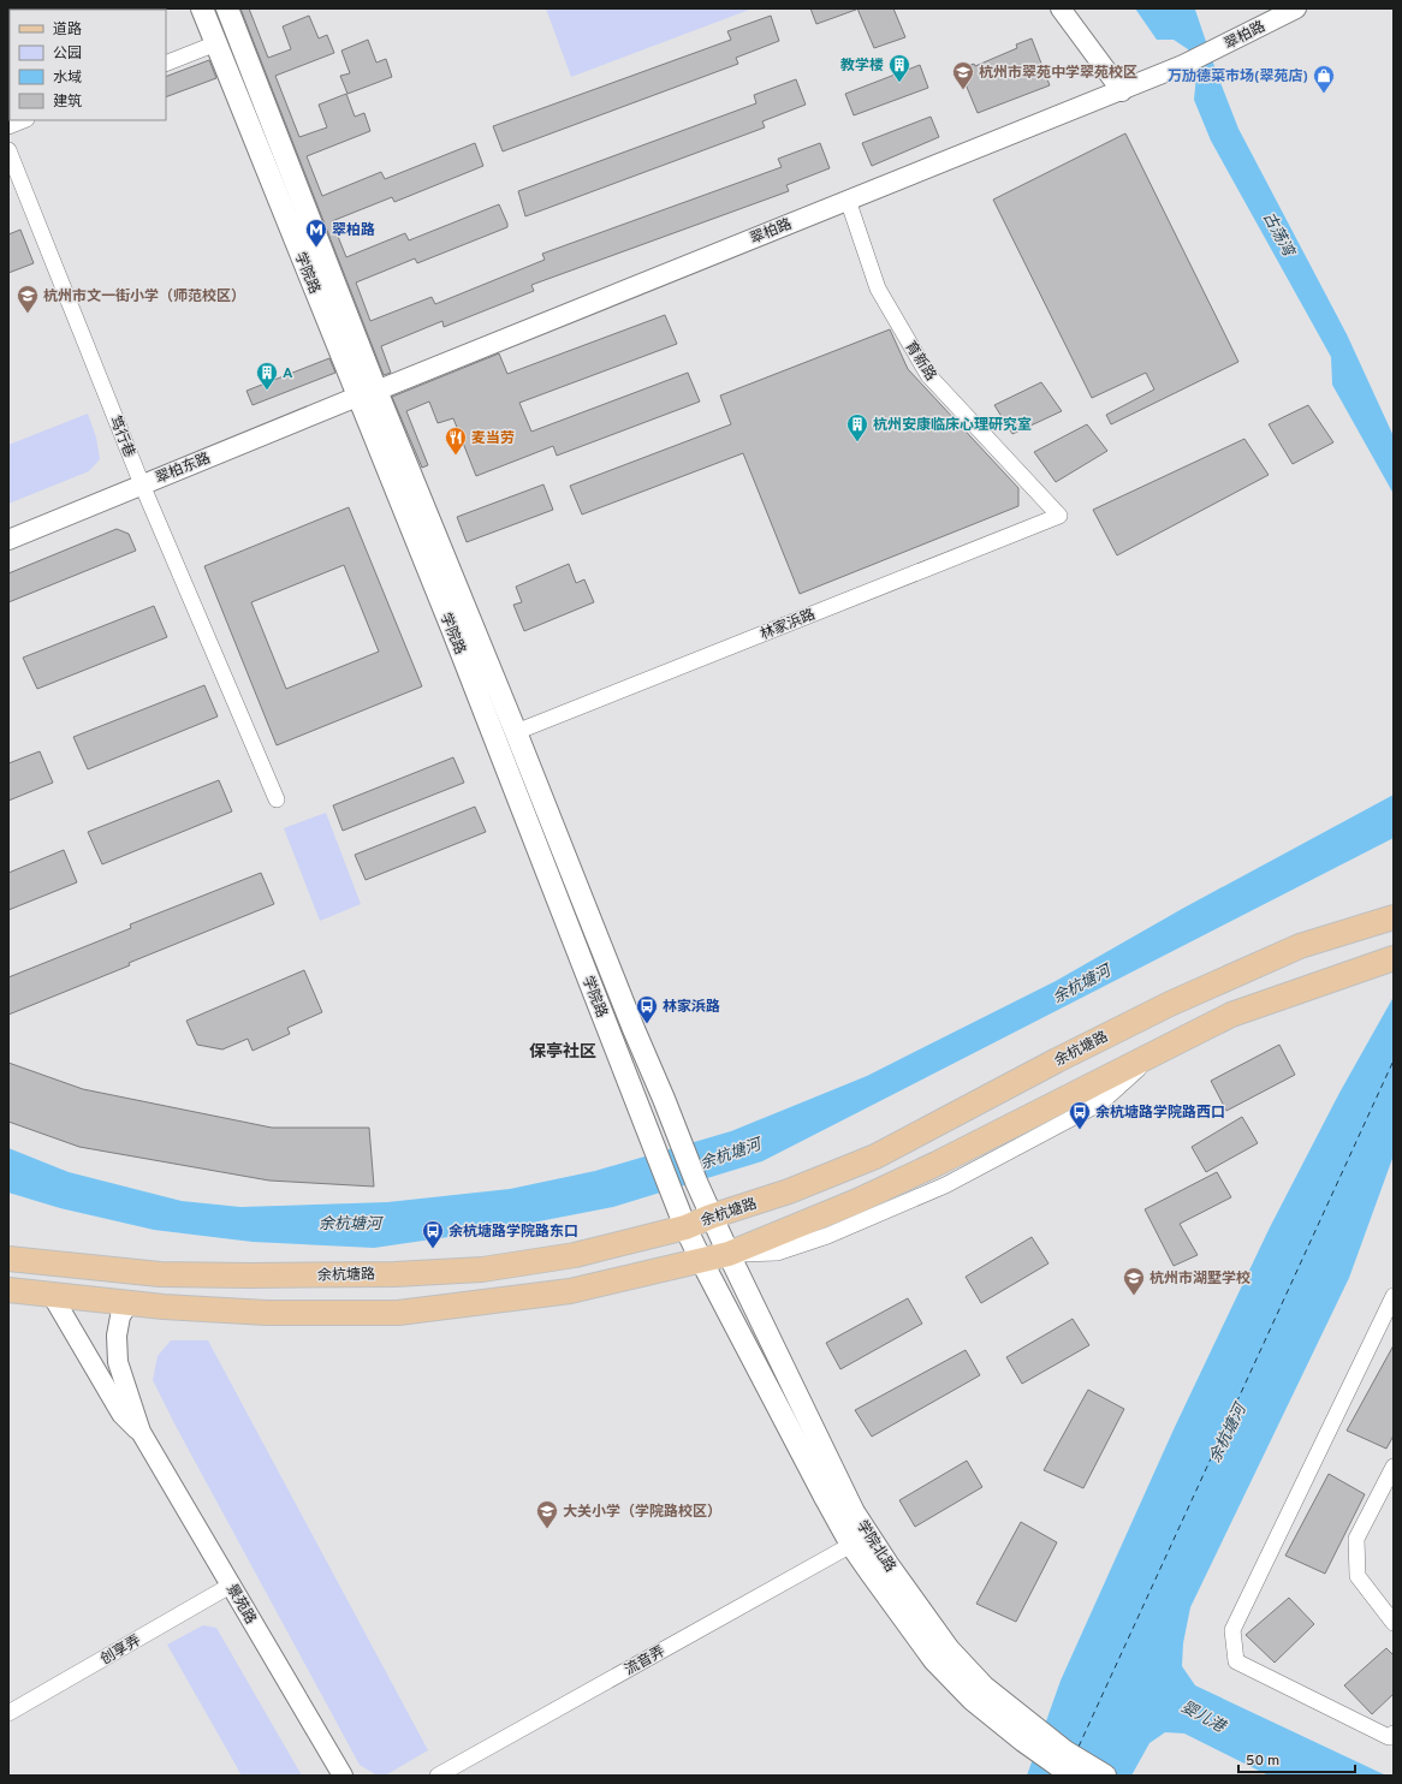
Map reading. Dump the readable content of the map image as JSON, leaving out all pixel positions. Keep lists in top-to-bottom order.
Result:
{
  "streets": {
    "main road": ["学院路", "余杭塘路", "学院北路"],
    "street": [
      "翠柏路",
      "育新路",
      "笃行巷",
      "翠柏东路",
      "林家浜路",
      "景苑路",
      "创享弄",
      "流音弄"
    ]
  },
  "crossings": [
    ["翠柏路", "学院路"],
    ["翠柏路", "育新路"],
    ["翠柏路", "翠柏东路"],
    ["学院路", "翠柏东路"],
    ["学院路", "林家浜路"],
    ["学院路", "余杭塘路"],
    ["学院路", "学院北路"],
    ["育新路", "林家浜路"],
    ["笃行巷", "翠柏东路"],
    ["学院北路", "流音弄"],
    ["景苑路", "创享弄"]
  ],
  "districts": ["保亭社区"],
  "water": ["古荡湾", "余杭塘河", "婴儿港"],
  "places": {
    "building": ["教学楼", "A", "杭州安康临床心理研究室"],
    "school or university": [
      "杭州市翠苑中学翠苑校区",
      "杭州市文一街小学（师范校区）",
      "杭州市湖墅学校",
      "大关小学（学院路校区）"
    ],
    "shop": ["万劢德菜巿场(翠苑店)"],
    "metro station": ["翠柏路"],
    "restaurant": ["麦当劳"],
    "bus stop": ["林家浜路", "余杭塘路学院路西口", "余杭塘路学院路东口"]
  },
  "legend": [
    "道路",
    "公园",
    "水域",
    "建筑"
  ],
  "scale_bar": "50 m"
}
